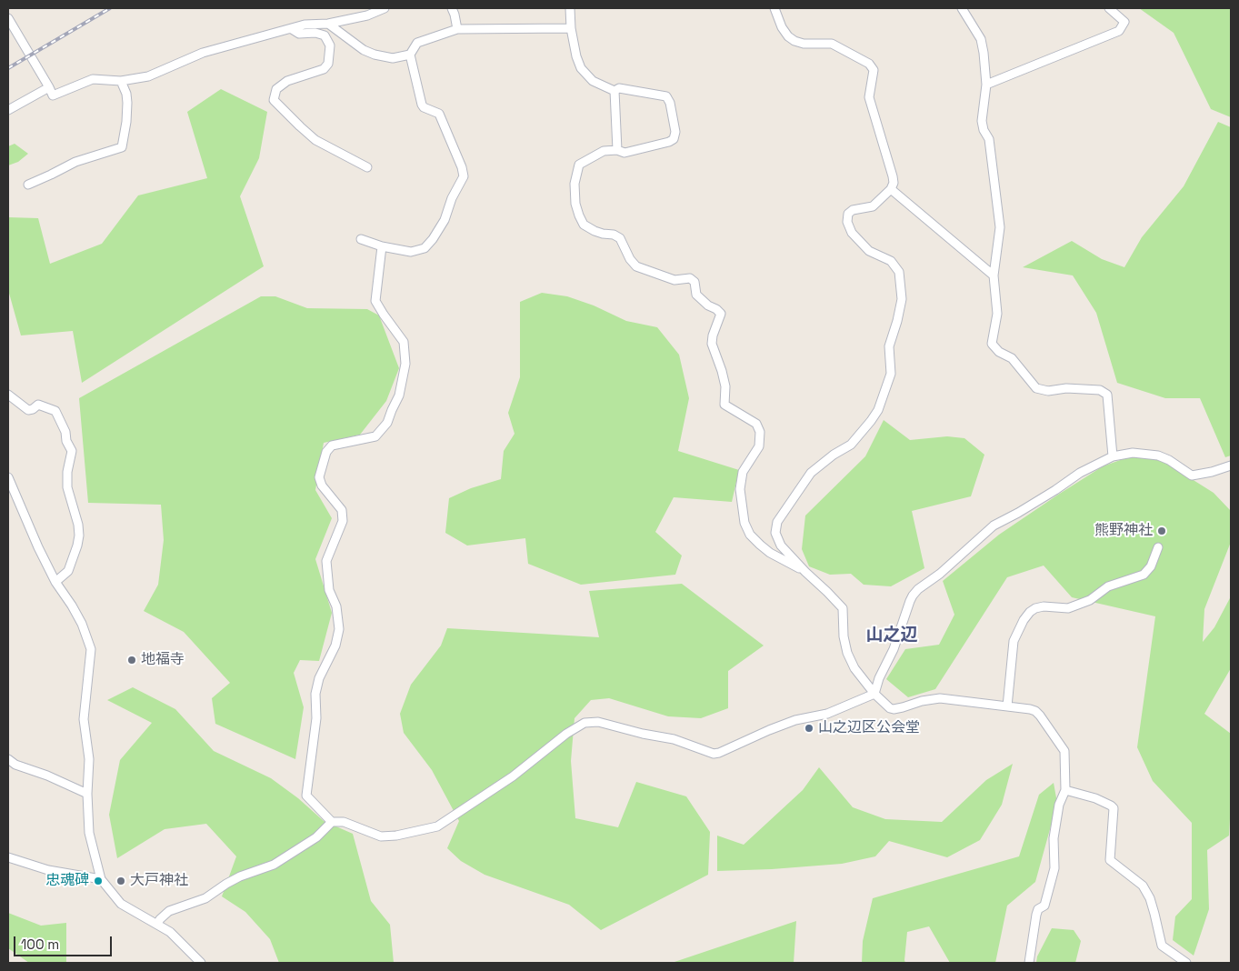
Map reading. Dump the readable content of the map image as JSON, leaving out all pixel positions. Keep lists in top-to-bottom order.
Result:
{
  "districts": ["山之辺"],
  "places": [
    "熊野神社",
    "地福寺",
    "山之辺区公会堂",
    "忠魂碑",
    "大戸神社"
  ],
  "scale_bar": "100 m"
}
